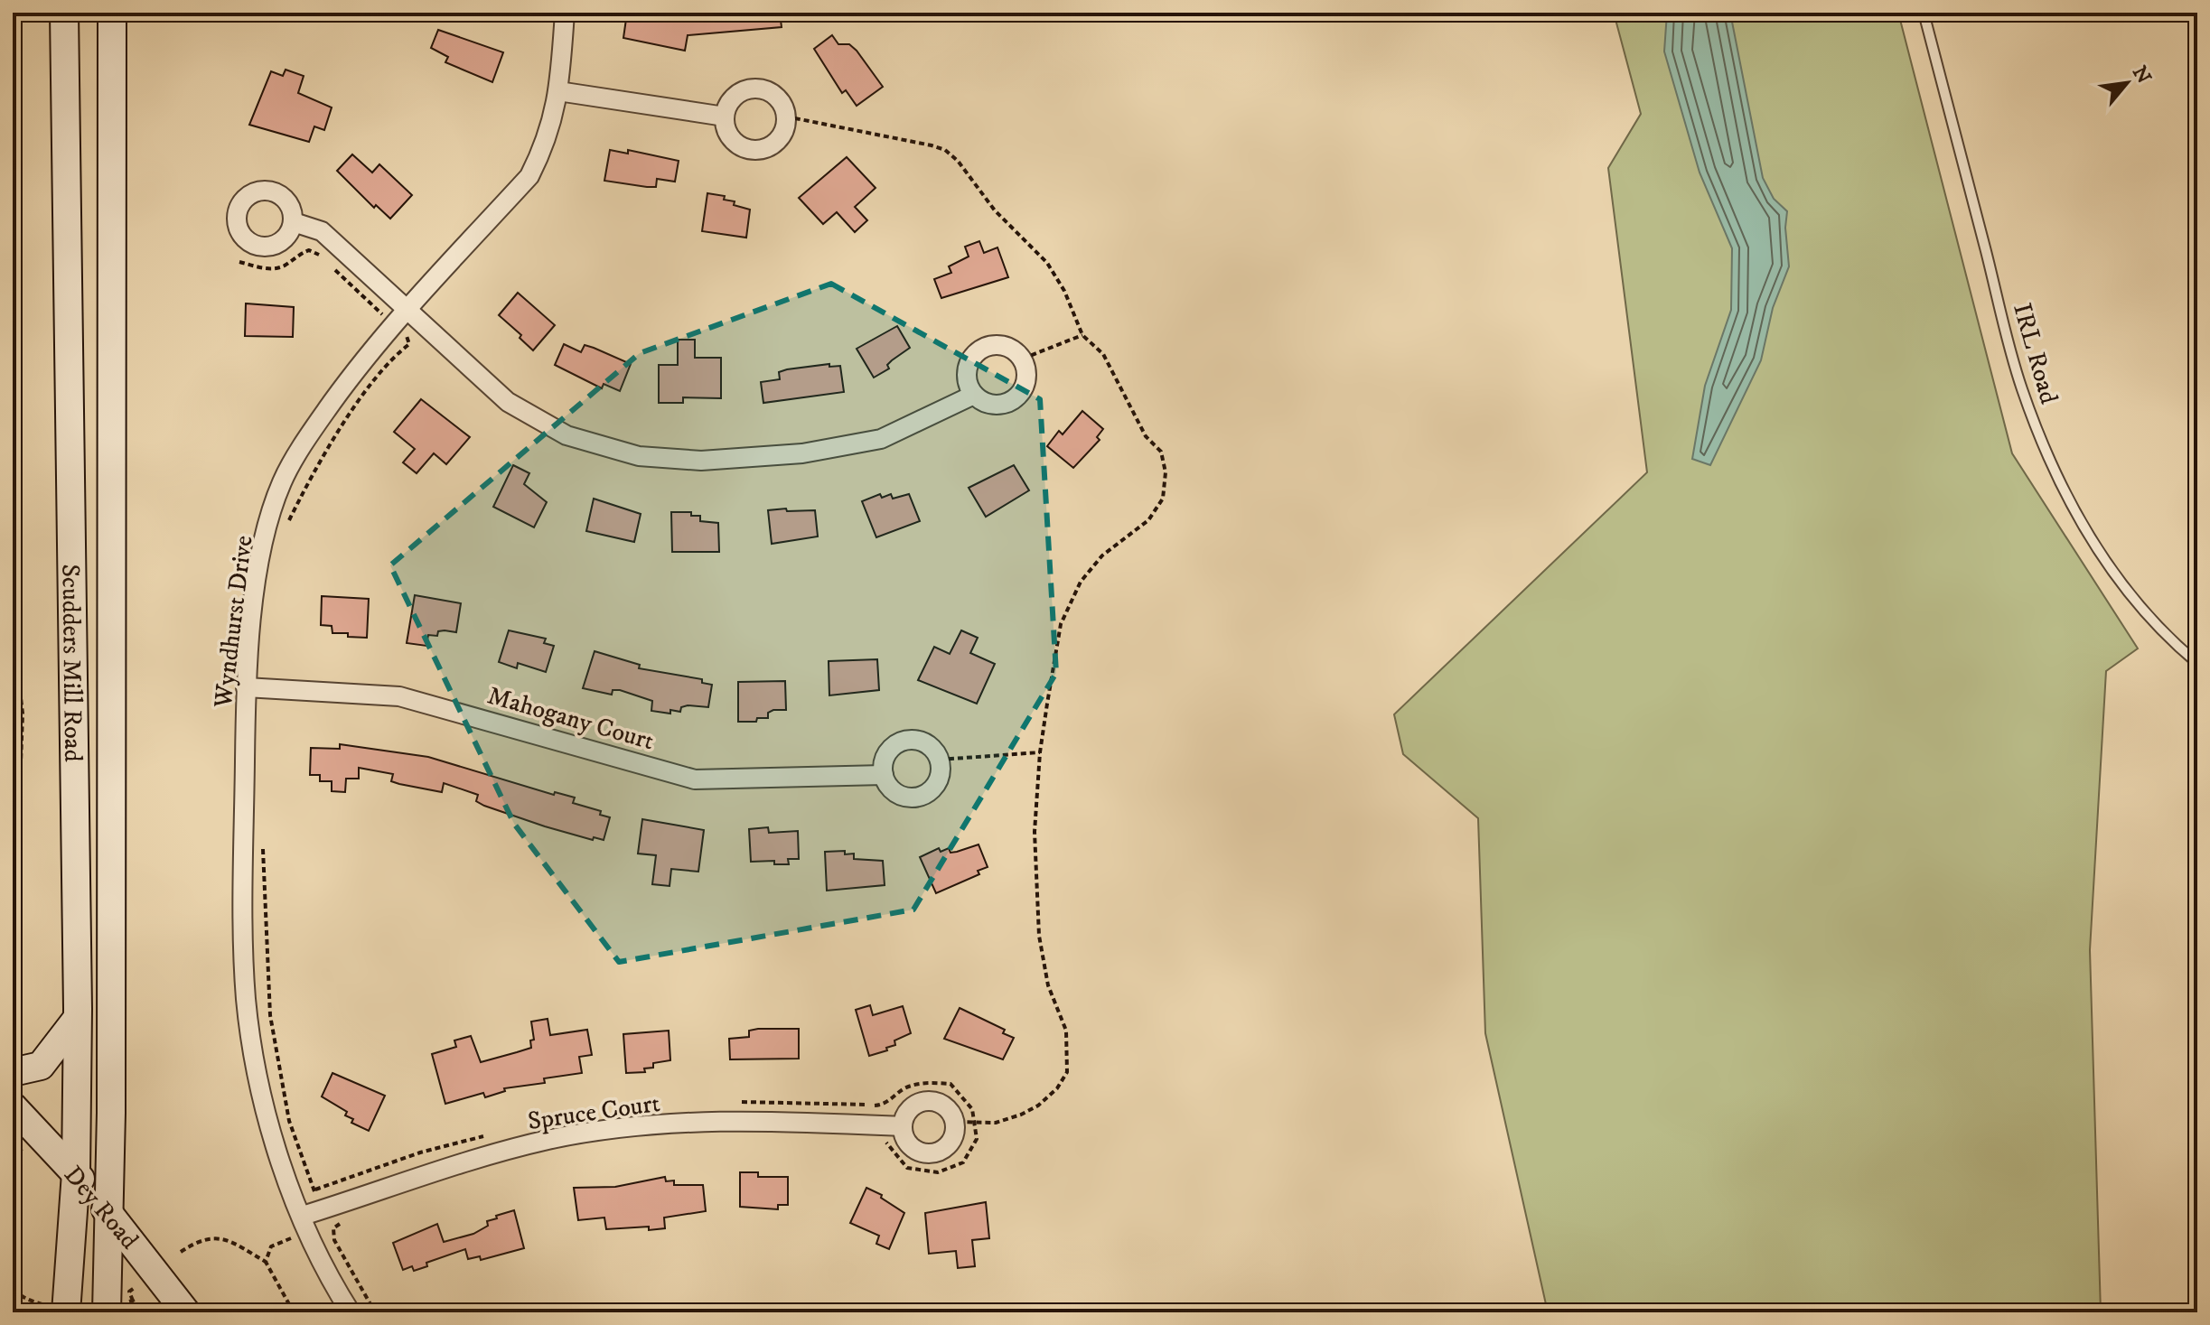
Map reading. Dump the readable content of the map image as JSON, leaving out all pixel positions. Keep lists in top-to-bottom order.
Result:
{
  "streets": {
    "main road": ["Scudders Mill Road", "Dey Road"],
    "street": ["Wyndhurst Drive", "Mahogany Court", "Spruce Court"],
    "lane": ["IRL Road"]
  },
  "crossings": [
    ["Wyndhurst Drive", "Mahogany Court"],
    ["Wyndhurst Drive", "Spruce Court"],
    ["Scudders Mill Road", "Dey Road"]
  ],
  "north": "top right"
}
